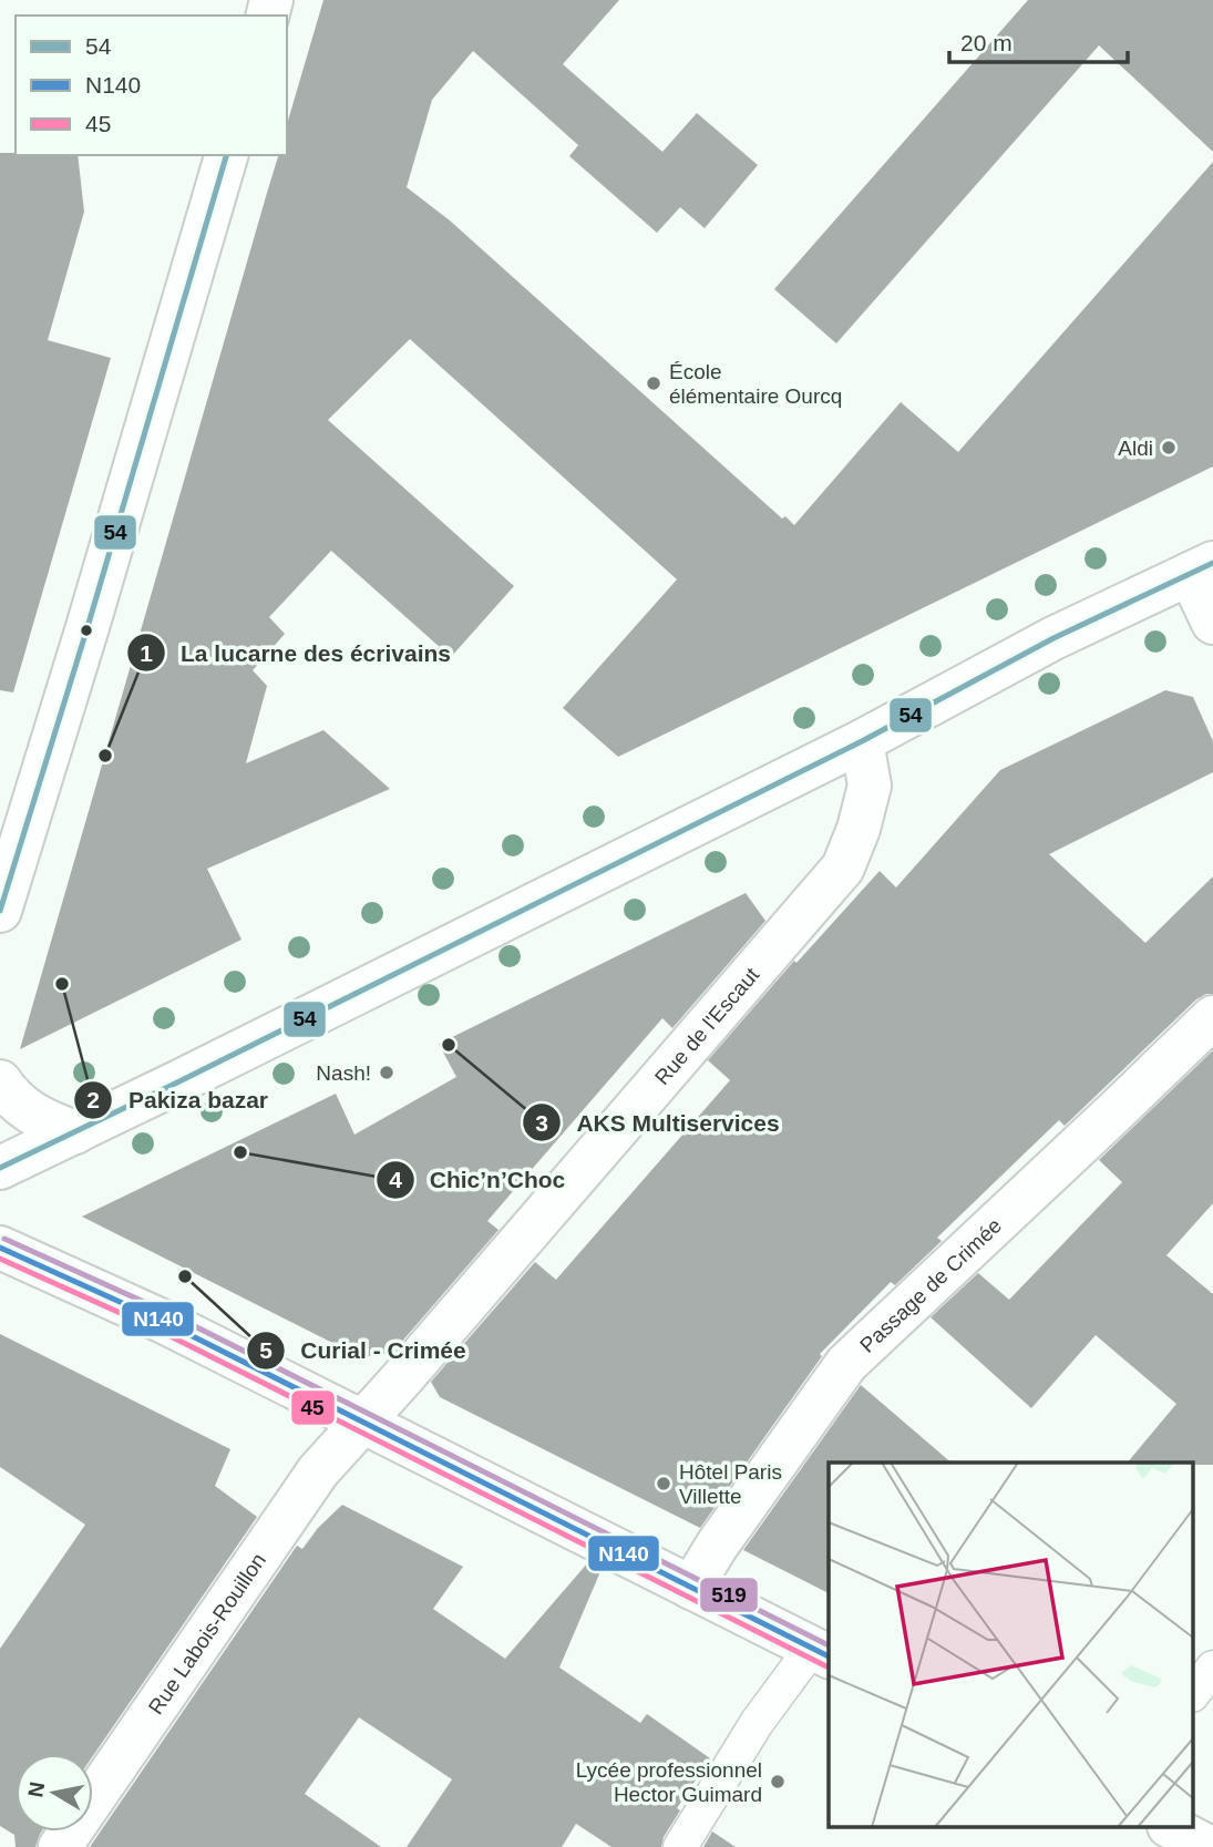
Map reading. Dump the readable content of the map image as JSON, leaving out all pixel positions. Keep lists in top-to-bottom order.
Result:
{
  "streets": {
    "street": ["Rue de l'Escaut", "Passage de Crimée", "Rue Labois-Rouillon"]
  },
  "crossings": [
    ["Rue de l'Escaut", "Rue Labois-Rouillon"]
  ],
  "places": [
    "École élémentaire Ourcq",
    "Aldi",
    "La lucarne des écrivains",
    "Pakiza bazar",
    "AKS Multiservices",
    "Nash!",
    "Chic’n’Choc",
    "Curial - Crimée",
    "Hôtel Paris Villette",
    "Lycée professionnel Hector Guimard"
  ],
  "lines": [
    "transit line 54",
    "transit line 519",
    "transit line N140",
    "transit line 45"
  ],
  "legend": ["54", "N140", "45"],
  "scale_bar": "20 m",
  "north": "left"
}
